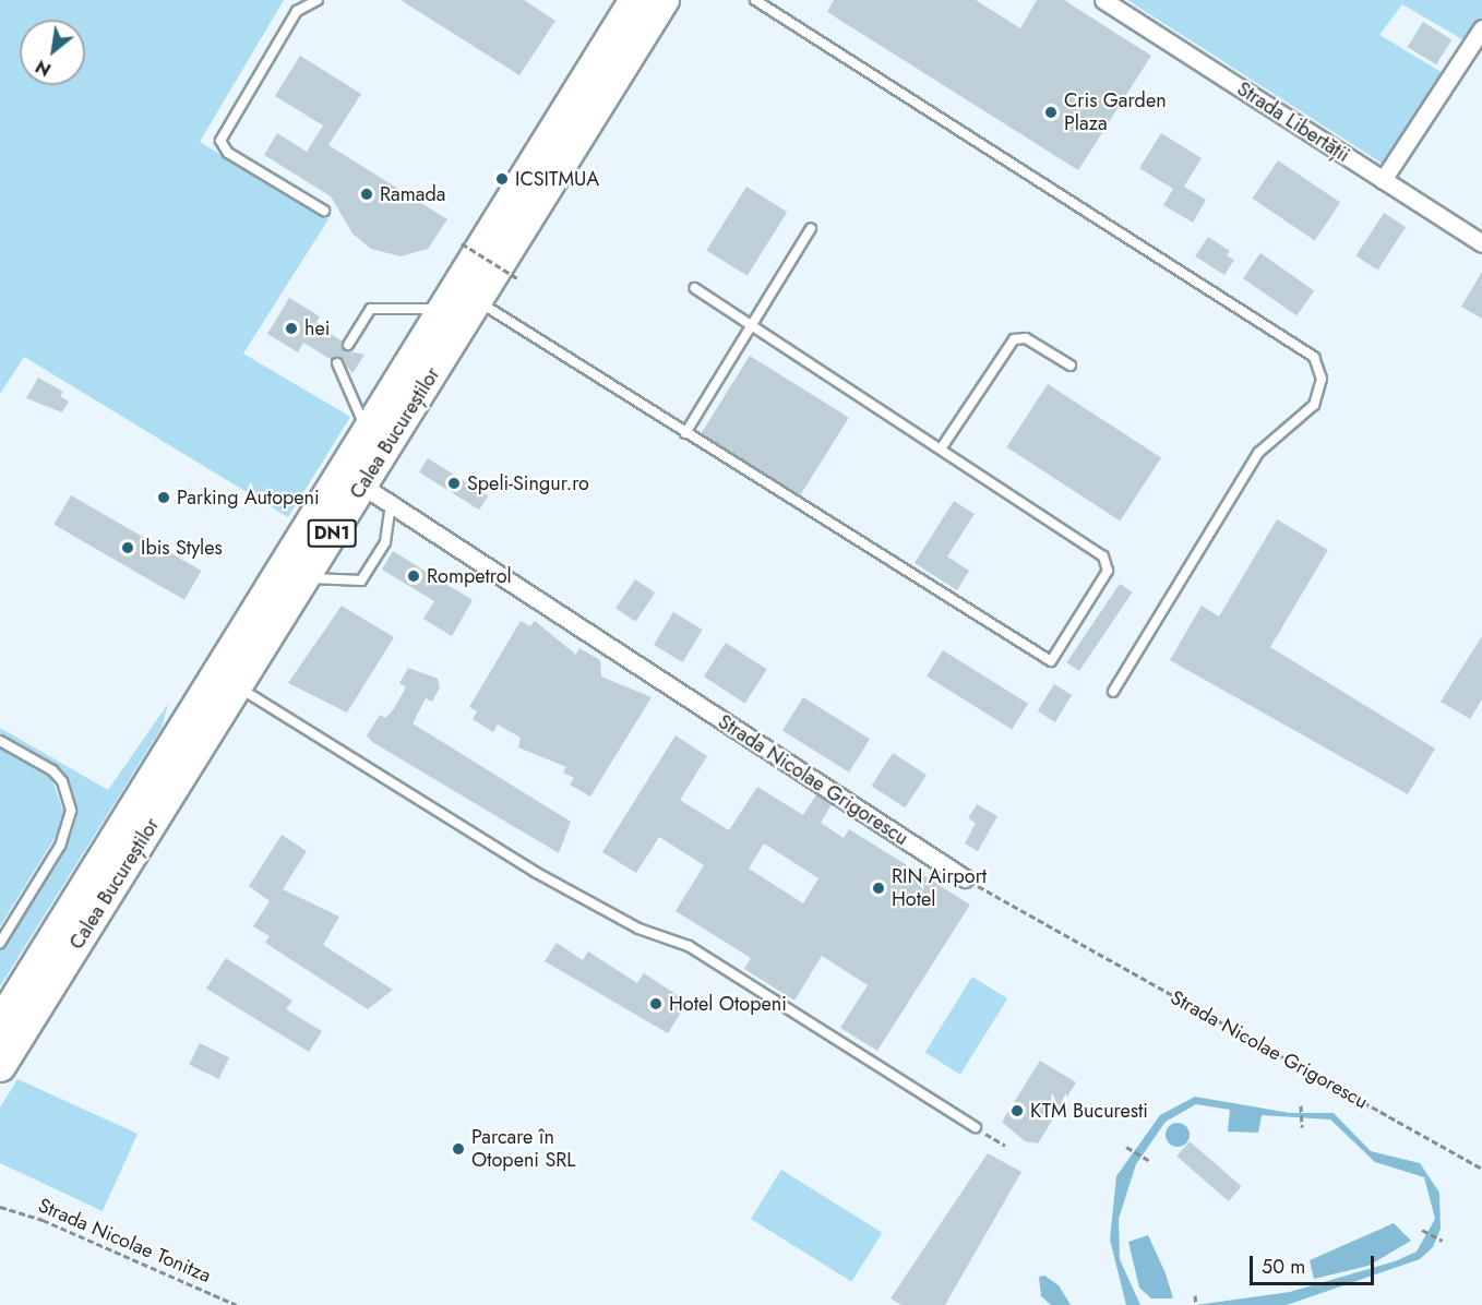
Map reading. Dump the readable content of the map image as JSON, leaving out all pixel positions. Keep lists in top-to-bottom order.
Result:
{
  "streets": {
    "highway": ["Calea Bucureștilor", "DN1"],
    "street": ["Strada Libertății", "Strada Nicolae Grigorescu"],
    "path": ["Strada Nicolae Tonitza"]
  },
  "crossings": [
    ["Calea Bucureștilor", "Strada Nicolae Grigorescu"]
  ],
  "places": [
    "Cris Garden Plaza",
    "ICSITMUA",
    "Ramada",
    "hei",
    "Speli-Singur.ro",
    "Parking Autopeni",
    "Ibis Styles",
    "Rompetrol",
    "RIN Airport Hotel",
    "Hotel Otopeni",
    "KTM Bucuresti",
    "Parcare în Otopeni SRL"
  ],
  "scale_bar": "50 m",
  "north": "bottom left"
}
